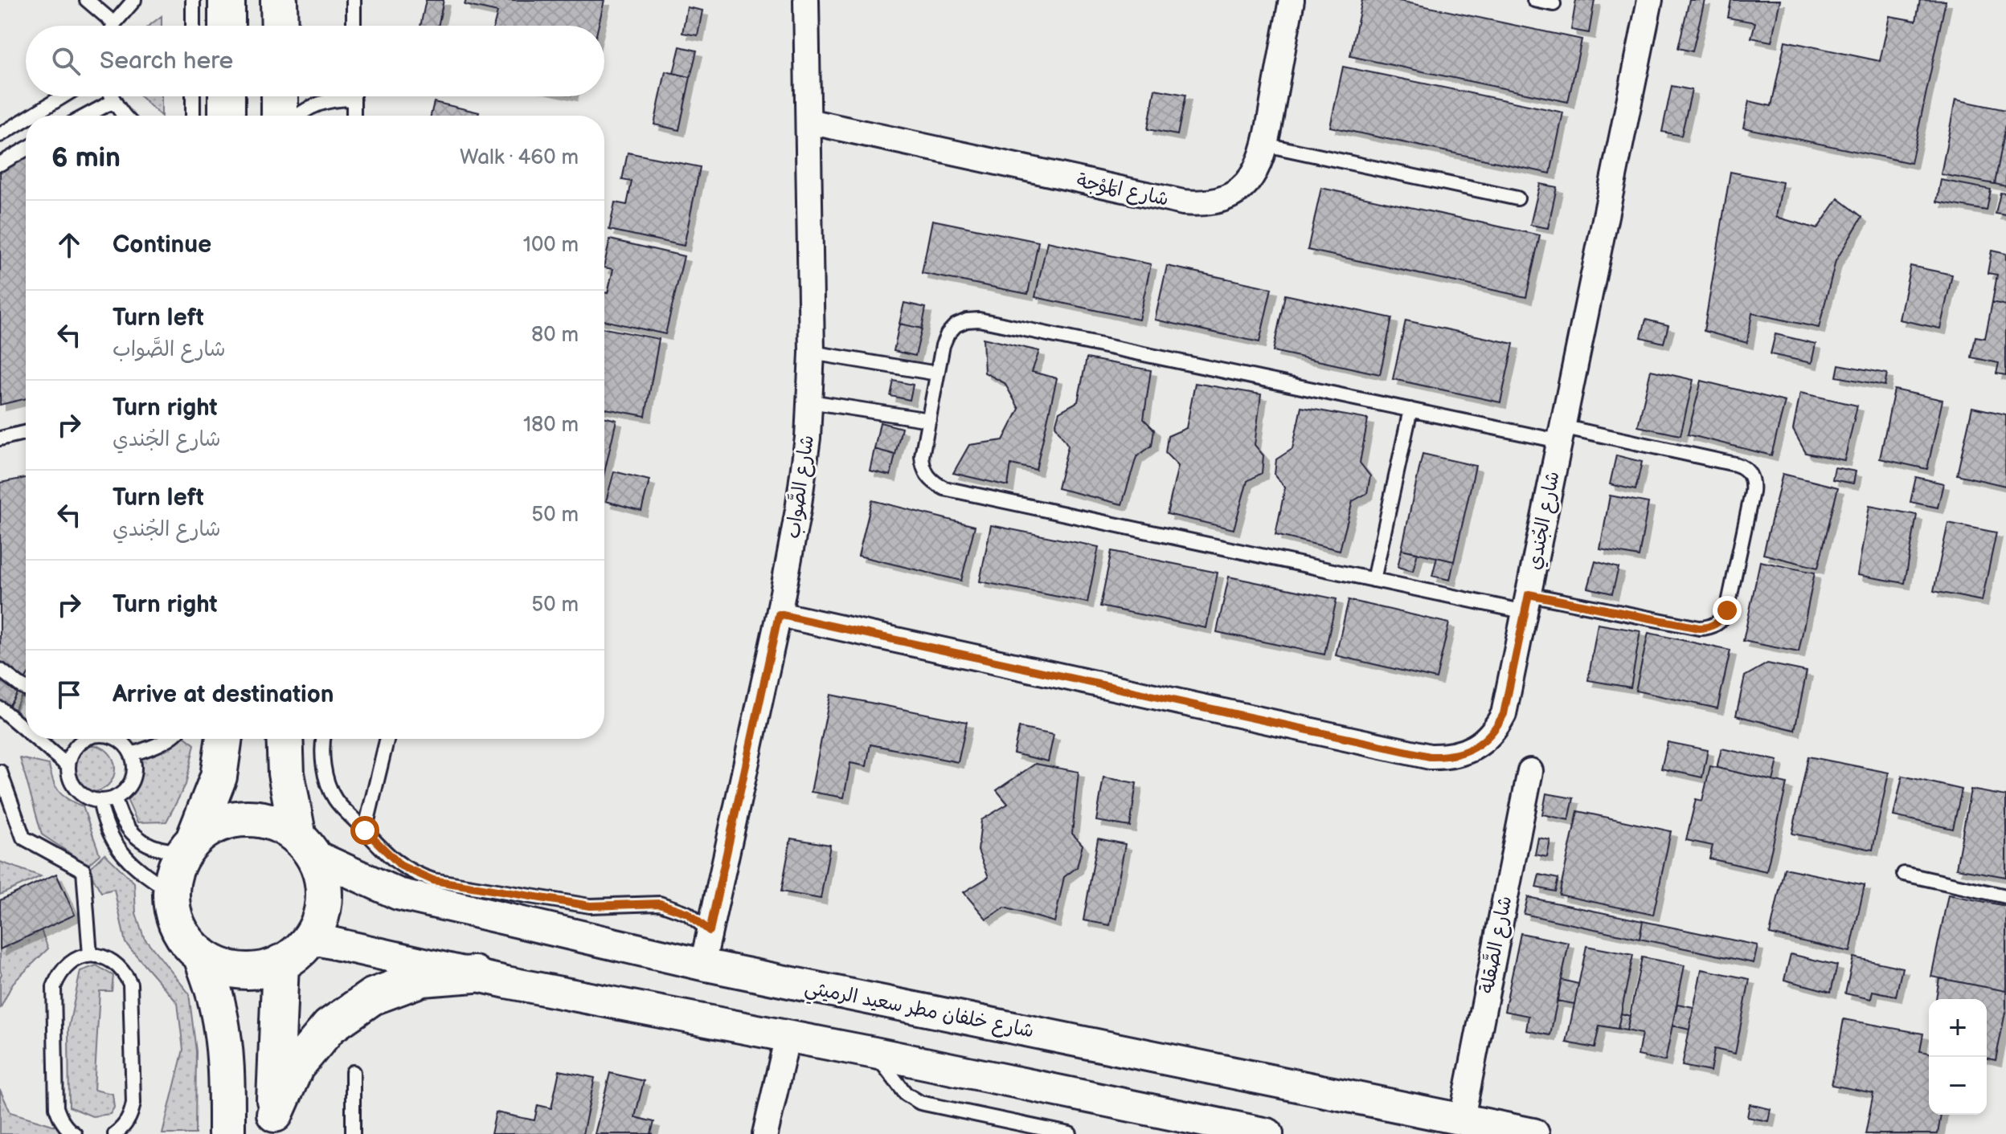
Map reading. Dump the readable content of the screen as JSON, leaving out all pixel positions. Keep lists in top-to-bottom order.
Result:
{
  "streets": {
    "street": [
      "شارع المَوْجة",
      "شارع الصَّواب",
      "شارع الجُندي",
      "شارع الصَّقلة",
      "شارع خلفان مطر سعيد الرميثي"
    ]
  },
  "crossings": [
    ["شارع المَوْجة", "شارع الصَّواب"],
    ["شارع الصَّواب", "شارع الجُندي"],
    ["شارع الصَّواب", "شارع خلفان مطر سعيد الرميثي"],
    ["شارع الصَّقلة", "شارع خلفان مطر سعيد الرميثي"]
  ],
  "page": {
    "search": "Search here",
    "heading": ["6 min", "Walk · 460 m"],
    "list": [
      ["Continue", "100 m"],
      ["Turn left", "شارع الصَّواب", "80 m"],
      ["Turn right", "شارع الجُندي", "180 m"],
      ["Turn left", "شارع الجُندي", "50 m"],
      ["Turn right", "50 m"],
      "Arrive at destination"
    ],
    "map_buttons": ["+", "−"]
  }
}
